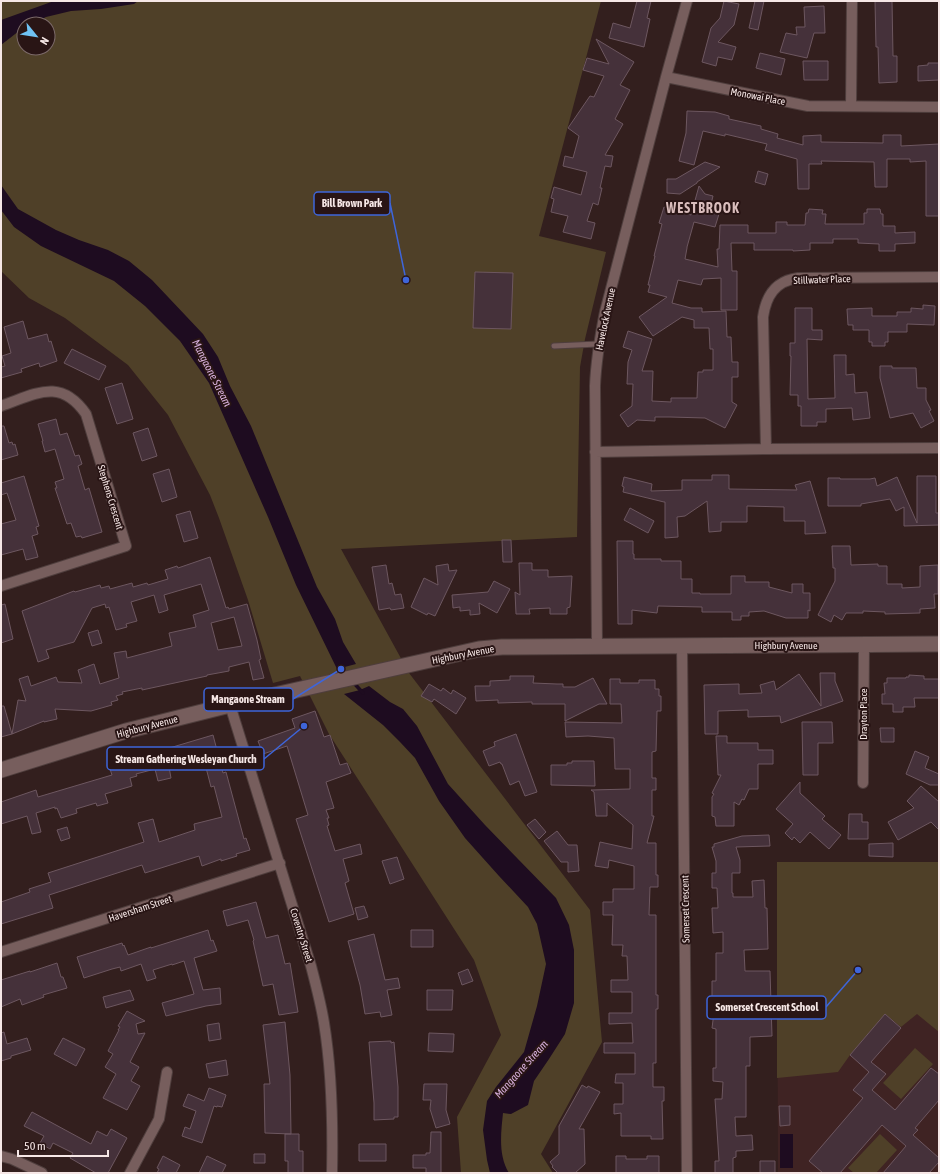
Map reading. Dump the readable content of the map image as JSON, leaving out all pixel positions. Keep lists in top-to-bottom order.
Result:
{
  "streets": {
    "street": [
      "Monowai Place",
      "Stillwater Place",
      "Havelock Avenue",
      "Stephens Crescent",
      "Highbury Avenue",
      "Drayton Place",
      "Haversham Street",
      "Somerset Crescent",
      "Coventry Street"
    ]
  },
  "crossings": [
    ["Monowai Place", "Havelock Avenue"],
    ["Havelock Avenue", "Highbury Avenue"],
    ["Highbury Avenue", "Drayton Place"],
    ["Highbury Avenue", "Somerset Crescent"],
    ["Highbury Avenue", "Coventry Street"],
    ["Haversham Street", "Coventry Street"]
  ],
  "districts": ["WESTBROOK"],
  "water": ["Mangaone Stream"],
  "places": [
    "Bill Brown Park",
    "Mangaone Stream",
    "Stream Gathering Wesleyan Church",
    "Somerset Crescent School"
  ],
  "scale_bar": "50 m",
  "north": "bottom right"
}
